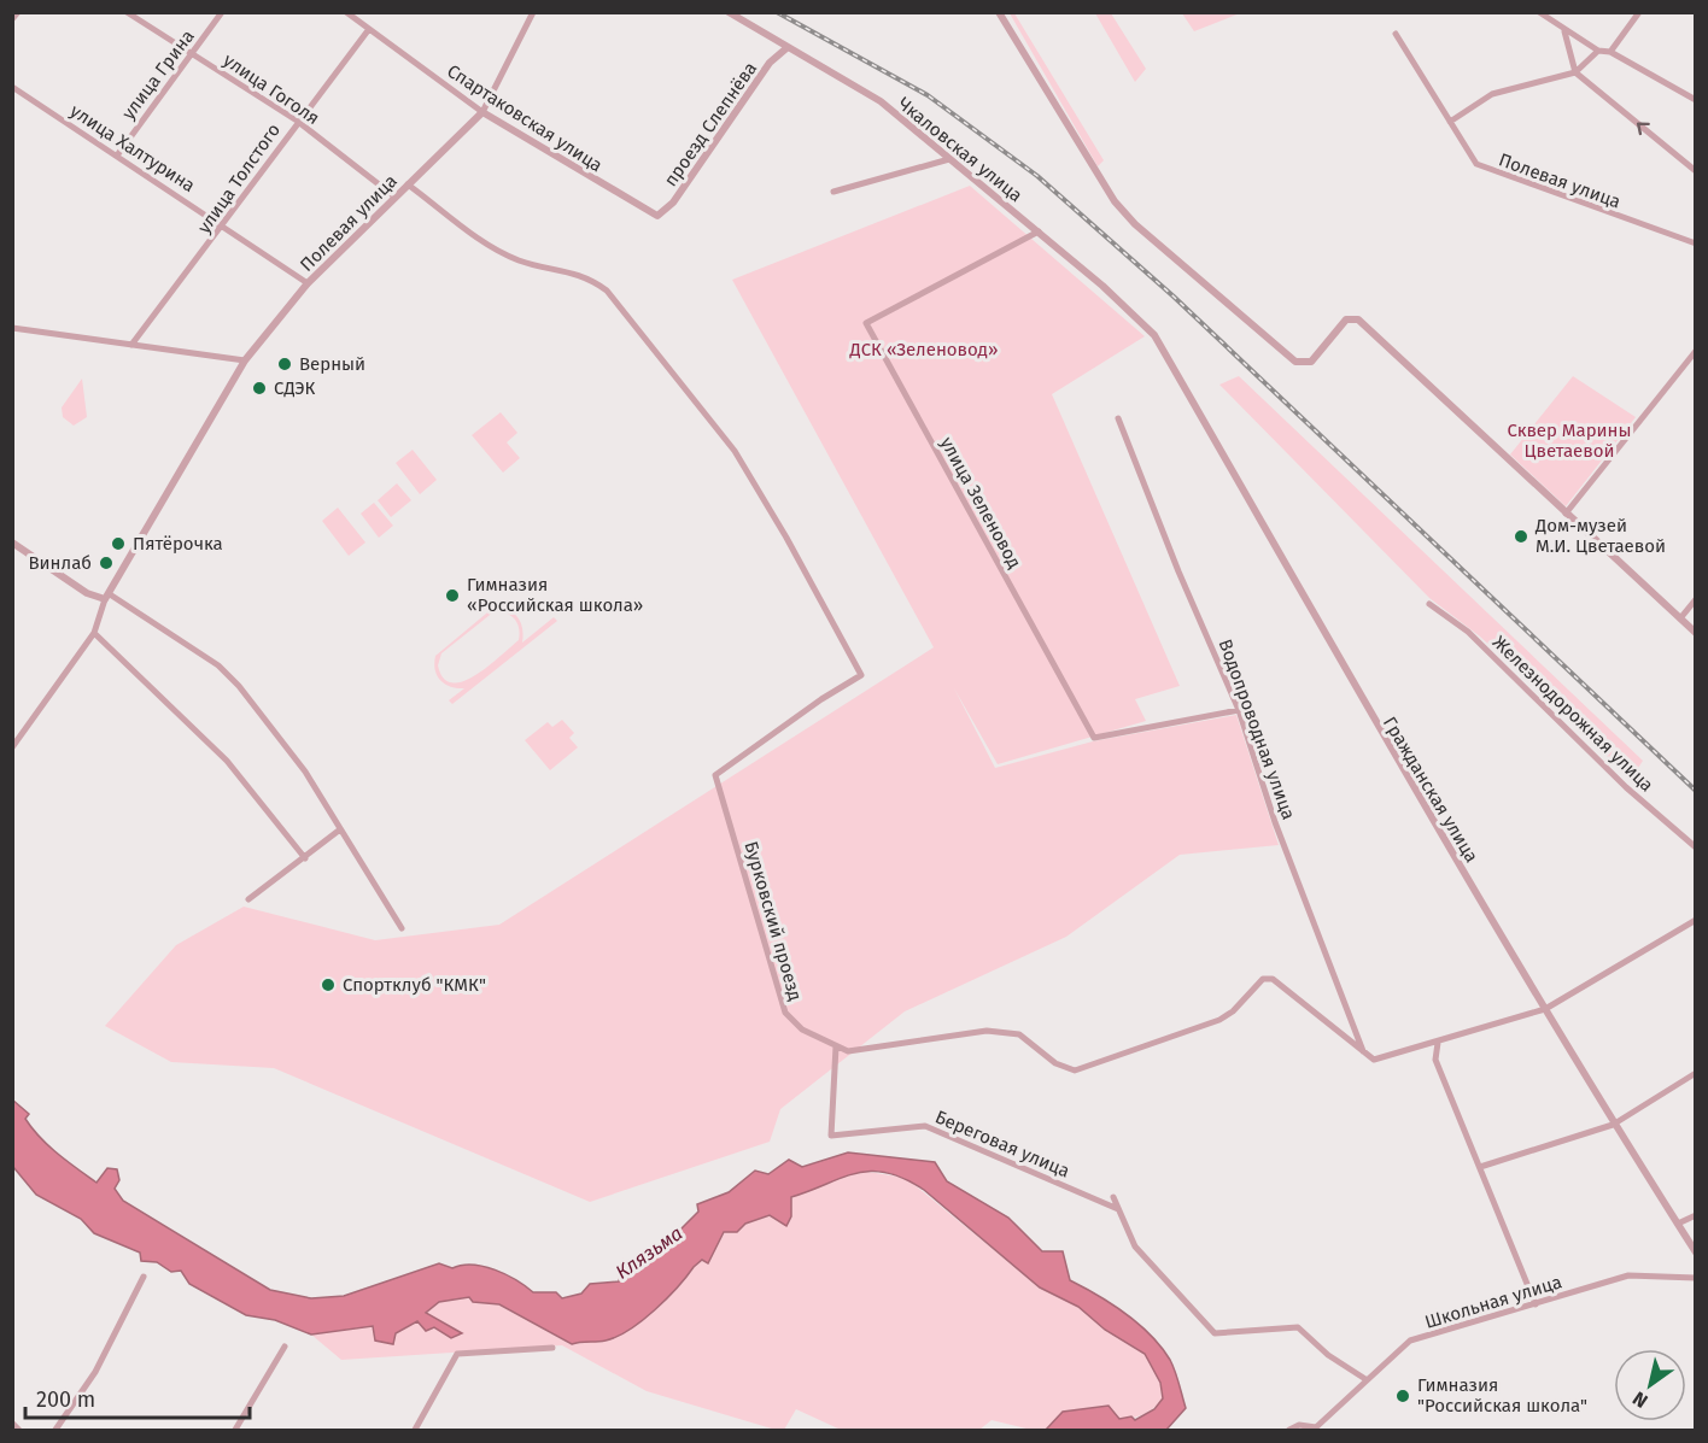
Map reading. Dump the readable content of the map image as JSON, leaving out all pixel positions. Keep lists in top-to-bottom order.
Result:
{
  "streets": {
    "street": [
      "улица Грина",
      "улица Гоголя",
      "Спартаковская улица",
      "проезд Слепнёва",
      "улица Халтурина",
      "Чкаловская улица",
      "улица Толстого",
      "Полевая улица",
      "улица Зеленовод",
      "Железнодорожная улица",
      "Водопроводная улица",
      "Гражданская улица",
      "Бурковский проезд",
      "Береговая улица",
      "Школьная улица"
    ]
  },
  "crossings": [
    ["улица Грина", "улица Гоголя"],
    ["улица Грина", "улица Халтурина"],
    ["улица Гоголя", "улица Толстого"],
    ["улица Гоголя", "Полевая улица"],
    ["Спартаковская улица", "проезд Слепнёва"],
    ["Спартаковская улица", "улица Толстого"],
    ["Спартаковская улица", "Полевая улица"],
    ["проезд Слепнёва", "Чкаловская улица"],
    ["улица Халтурина", "улица Толстого"],
    ["улица Халтурина", "Полевая улица"],
    ["Чкаловская улица", "улица Зеленовод"],
    ["Чкаловская улица", "Гражданская улица"],
    ["Полевая улица", "Бурковский проезд"],
    ["улица Зеленовод", "Водопроводная улица"],
    ["Водопроводная улица", "Бурковский проезд"],
    ["Бурковский проезд", "Береговая улица"]
  ],
  "water": ["Клязьма"],
  "parks": ["ДСК «Зеленовод»", "Сквер Марины Цветаевой"],
  "places": [
    "Верный",
    "СДЭК",
    "Дом-музей М.И. Цветаевой",
    "Пятёрочка",
    "Винлаб",
    "Гимназия «Российская школа»",
    "Спортклуб \"КМК\"",
    "Гимназия \"Российская школа\""
  ],
  "scale_bar": "200 m",
  "north": "bottom left"
}
